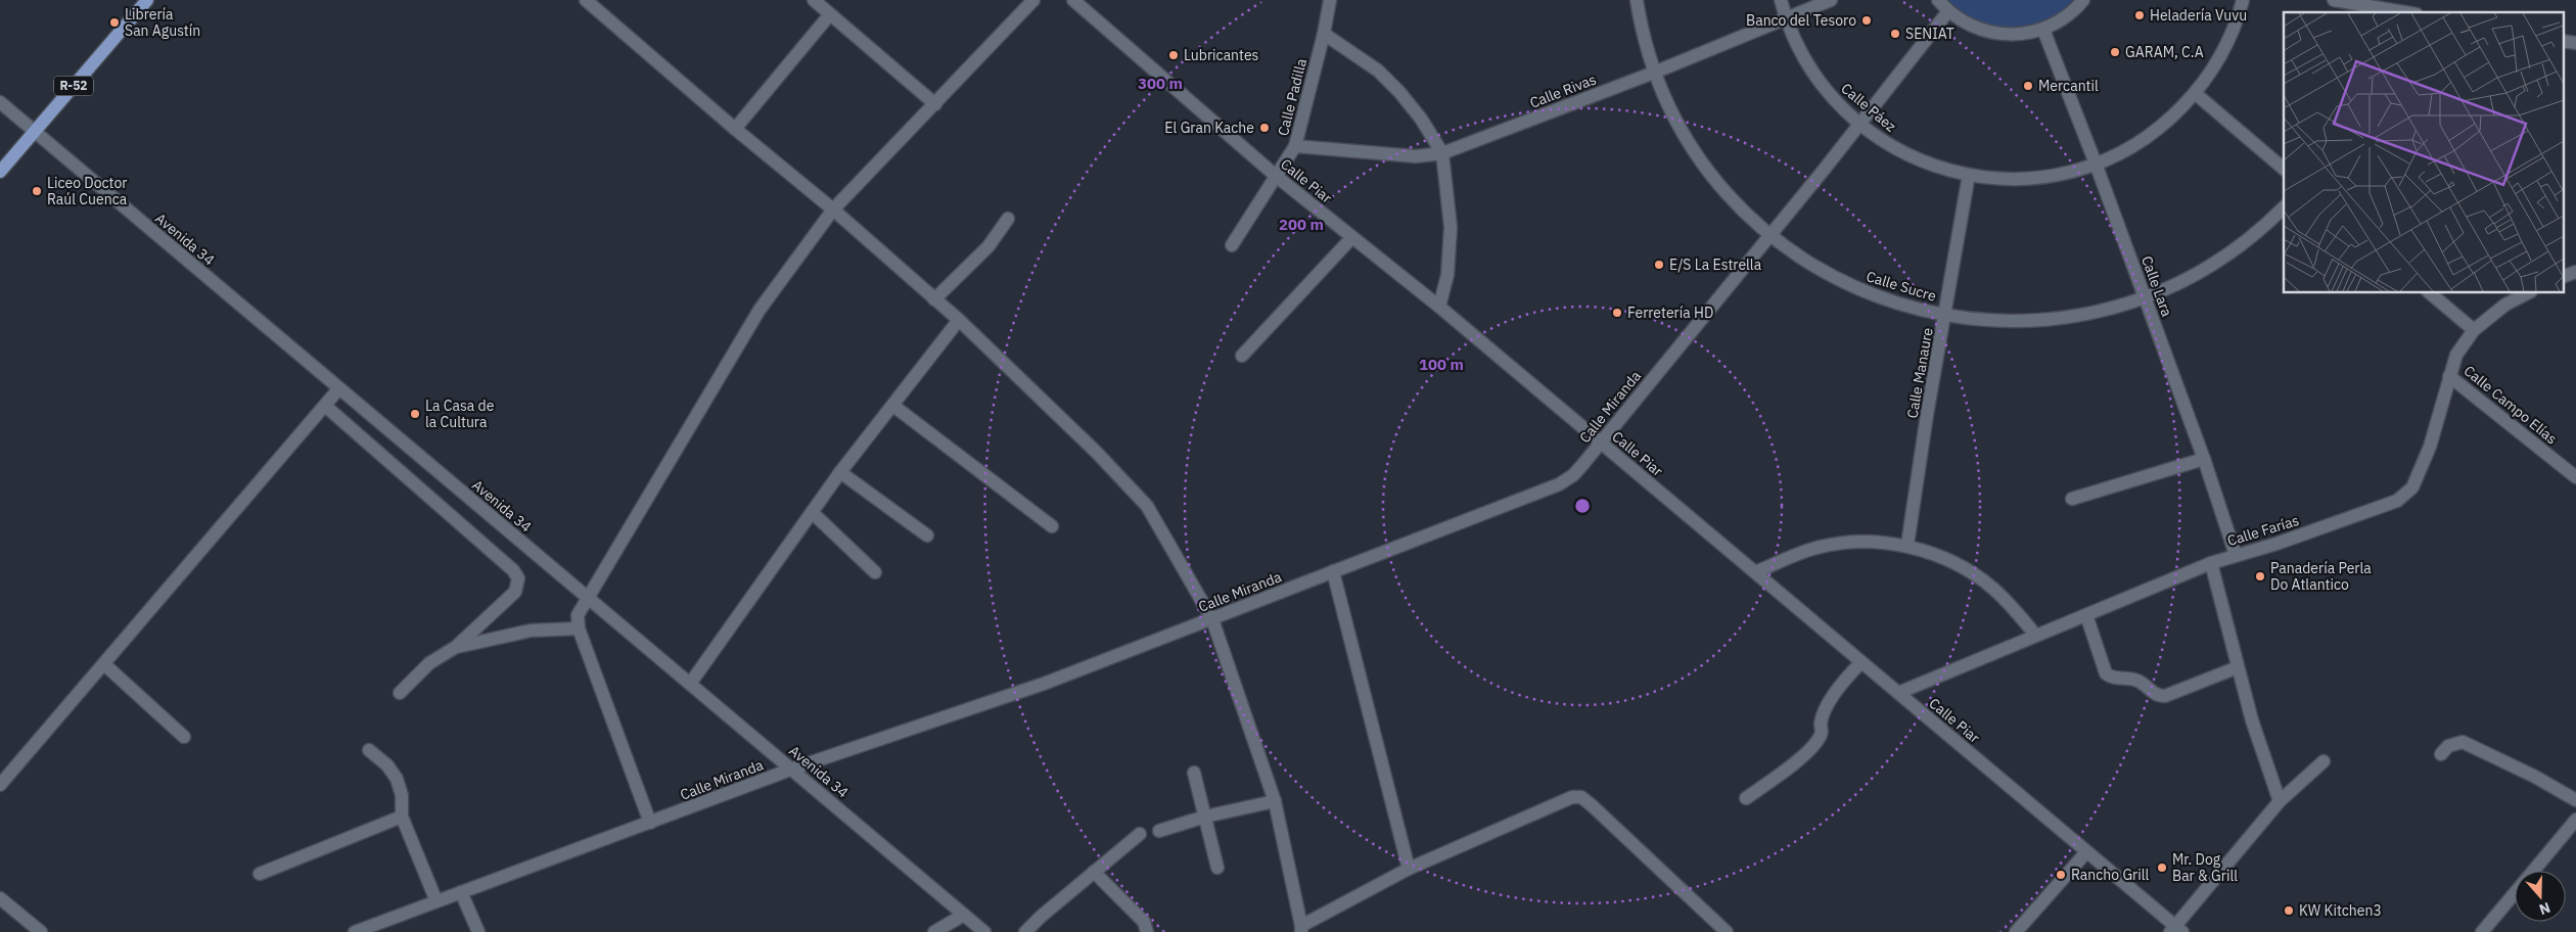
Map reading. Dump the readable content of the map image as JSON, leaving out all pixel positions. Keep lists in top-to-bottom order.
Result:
{
  "streets": {
    "main road": ["R-52"],
    "street": [
      "Calle Rivas",
      "Calle Padilla",
      "Calle Páez",
      "Calle Piar",
      "Avenida 34",
      "Calle Sucre",
      "Calle Lara",
      "Calle Manaure",
      "Calle Campo Elías",
      "Calle Miranda",
      "Calle Farías"
    ]
  },
  "crossings": [
    ["R-52", "Avenida 34"],
    ["Calle Rivas", "Calle Padilla"],
    ["Calle Rivas", "Calle Páez"],
    ["Calle Rivas", "Calle Sucre"],
    ["Calle Padilla", "Calle Piar"],
    ["Calle Páez", "Calle Lara"],
    ["Calle Páez", "Calle Manaure"],
    ["Calle Páez", "Calle Miranda"],
    ["Calle Piar", "Calle Miranda"],
    ["Calle Piar", "Calle Farías"],
    ["Avenida 34", "Calle Miranda"],
    ["Calle Sucre", "Calle Lara"],
    ["Calle Sucre", "Calle Manaure"],
    ["Calle Sucre", "Calle Miranda"],
    ["Calle Lara", "Calle Farías"],
    ["Calle Campo Elías", "Calle Farías"]
  ],
  "places": [
    "Heladería Vuvu",
    "Banco del Tesoro",
    "Librería San Agustín",
    "SENIAT",
    "GARAM, C.A",
    "Lubricantes",
    "Mercantil",
    "El Gran Kache",
    "Liceo Doctor Raúl Cuenca",
    "E/S La Estrella",
    "Ferretería HD",
    "La Casa de la Cultura",
    "Panadería Perla Do Atlantico",
    "Mr. Dog Bar & Grill",
    "Rancho Grill",
    "KW Kitchen3"
  ],
  "north": "bottom",
  "rings": ["300 m", "200 m", "100 m"]
}
